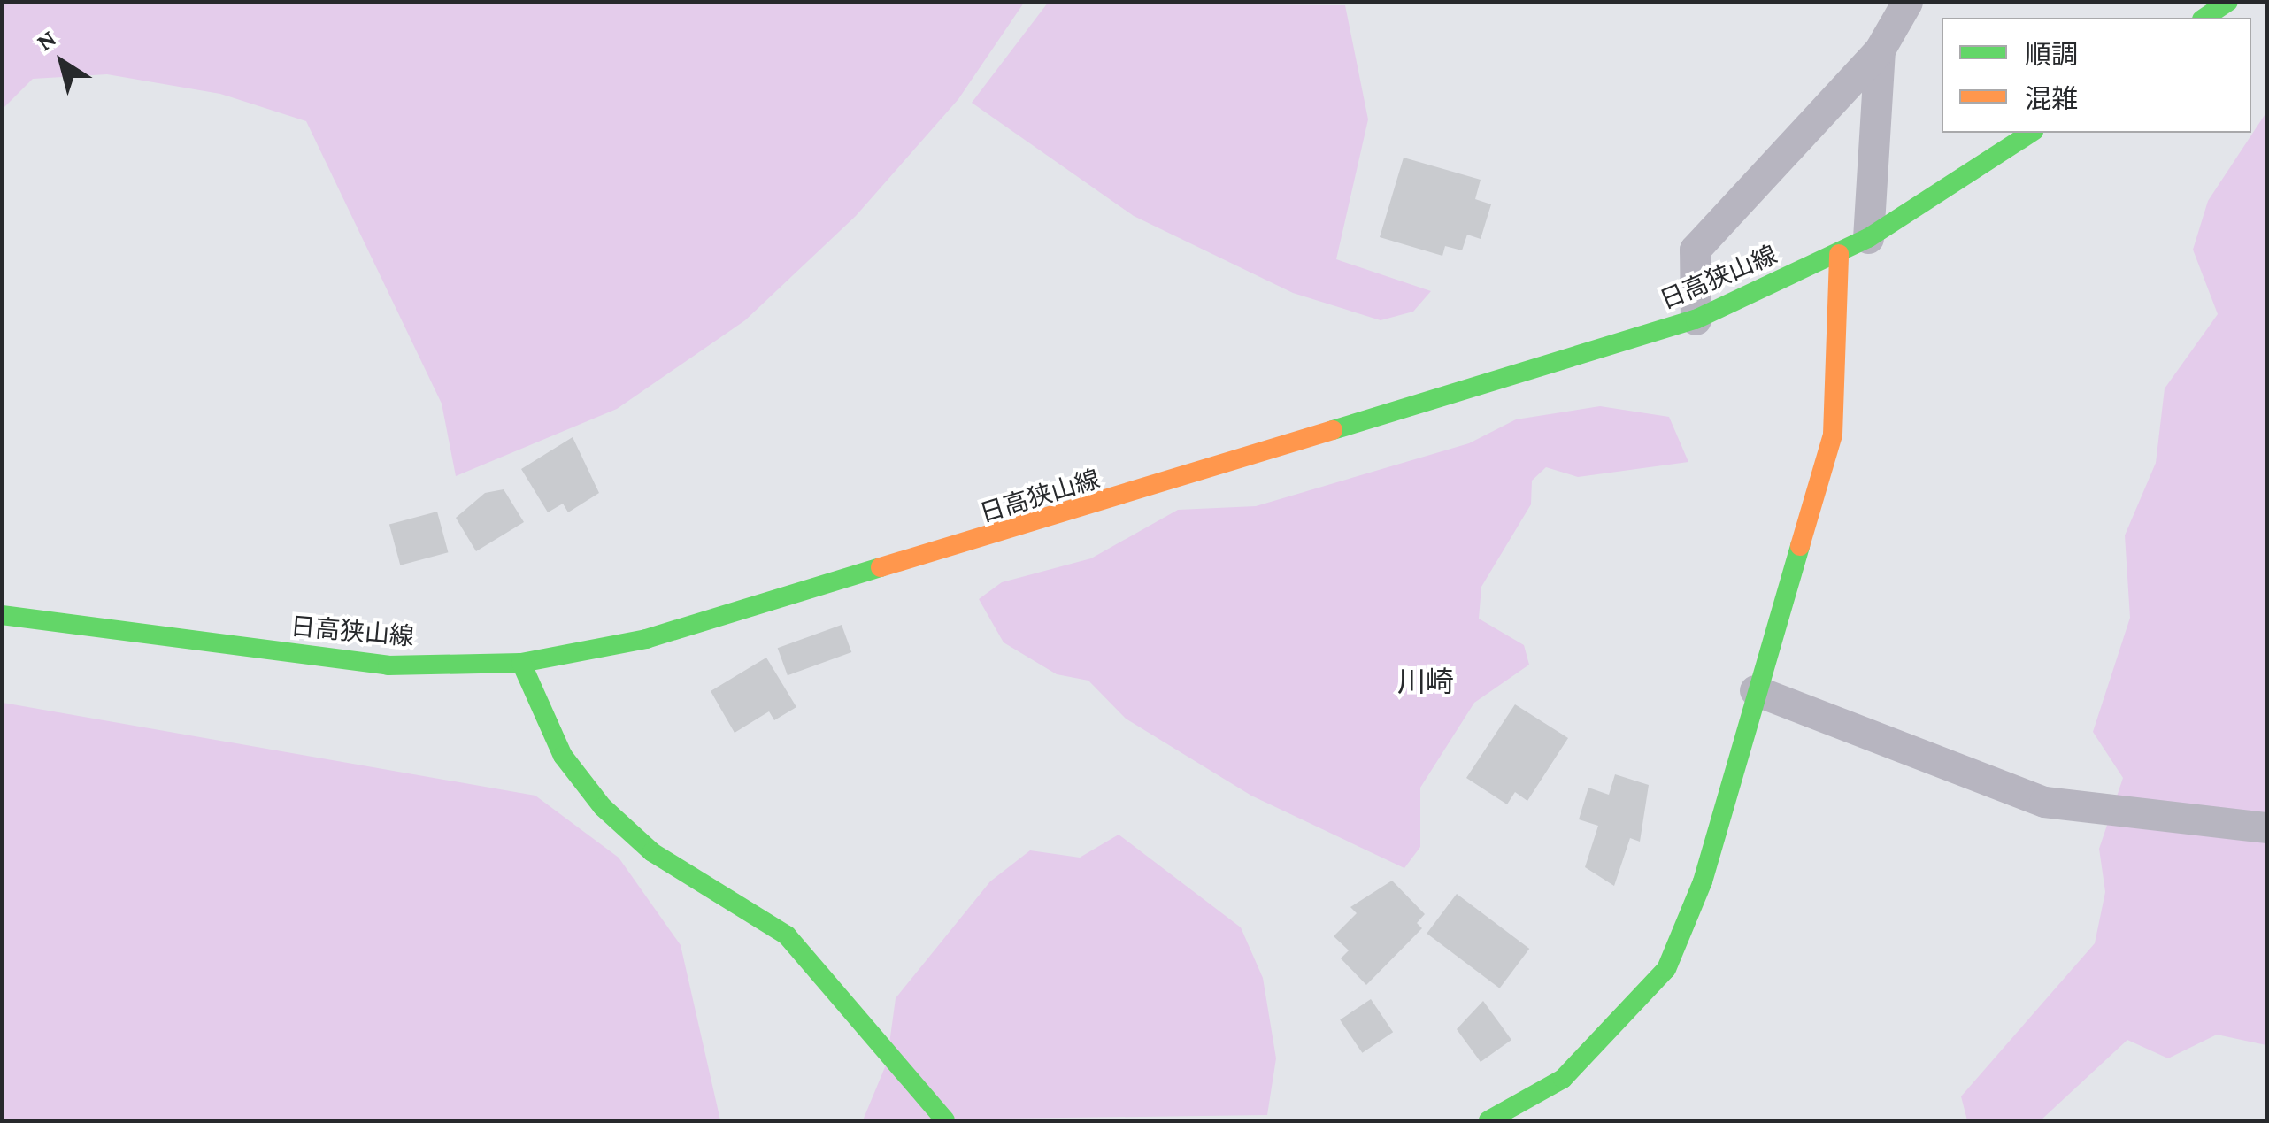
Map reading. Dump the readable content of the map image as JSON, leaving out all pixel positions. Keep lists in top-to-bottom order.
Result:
{
  "streets": {
    "main road": ["日高狭山線"]
  },
  "districts": ["川崎"],
  "legend": ["順調", "混雑"],
  "north": "top left"
}
